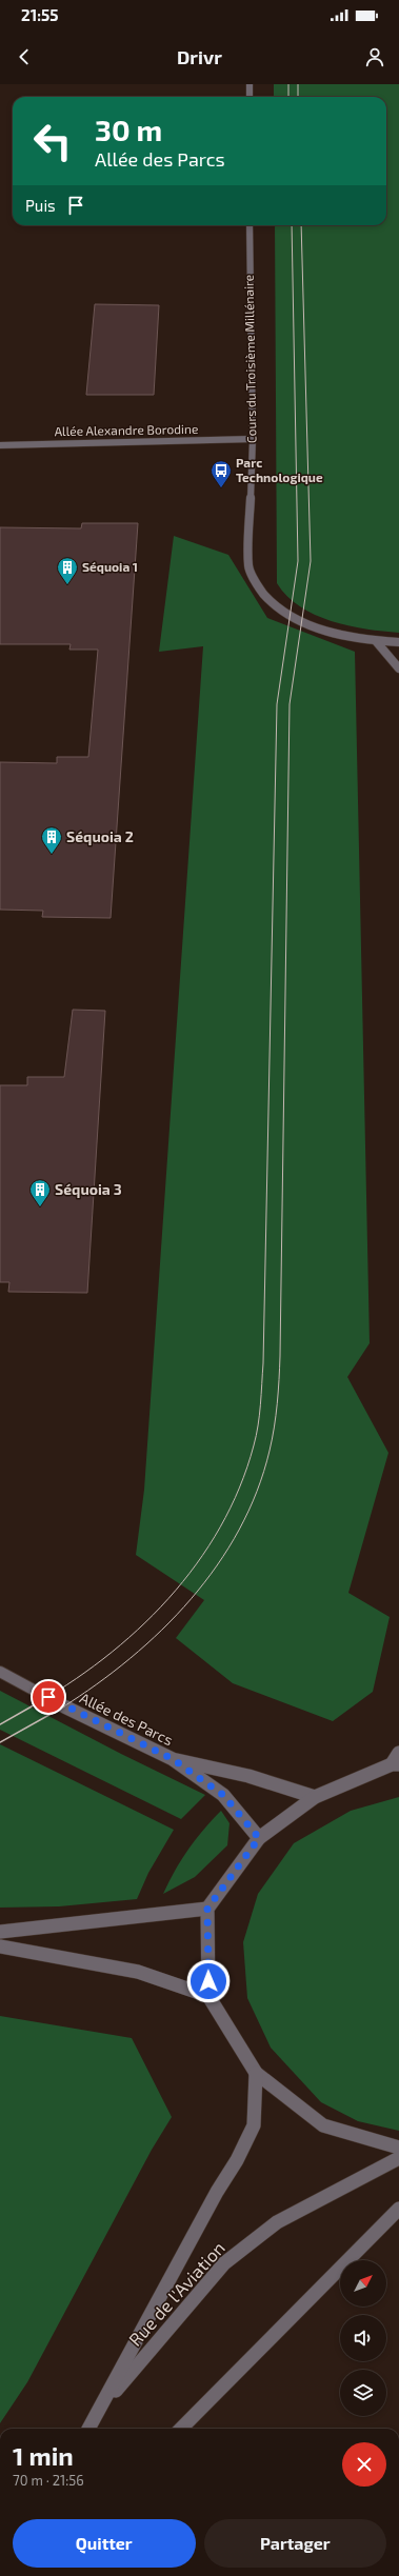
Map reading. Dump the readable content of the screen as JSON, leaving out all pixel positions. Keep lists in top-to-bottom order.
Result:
{
  "streets": {
    "street": [
      "Cours du Troisième Millénaire",
      "Allée Alexandre Borodine",
      "Allée des Parcs",
      "Rue de l'Aviation"
    ]
  },
  "crossings": [
    ["Cours du Troisième Millénaire", "Allée Alexandre Borodine"]
  ],
  "places": {
    "bus stop": ["Parc Technologique"],
    "building": ["Séquoia 1", "Séquoia 2", "Séquoia 3"]
  },
  "north": "top right",
  "page": {
    "status": "21:55",
    "header": "Drivr",
    "turn": ["30 m", "Allée des Parcs"],
    "then": "Puis",
    "heading": ["1 min", "70 m · 21:56"],
    "buttons": ["Quitter", "Partager"]
  }
}
